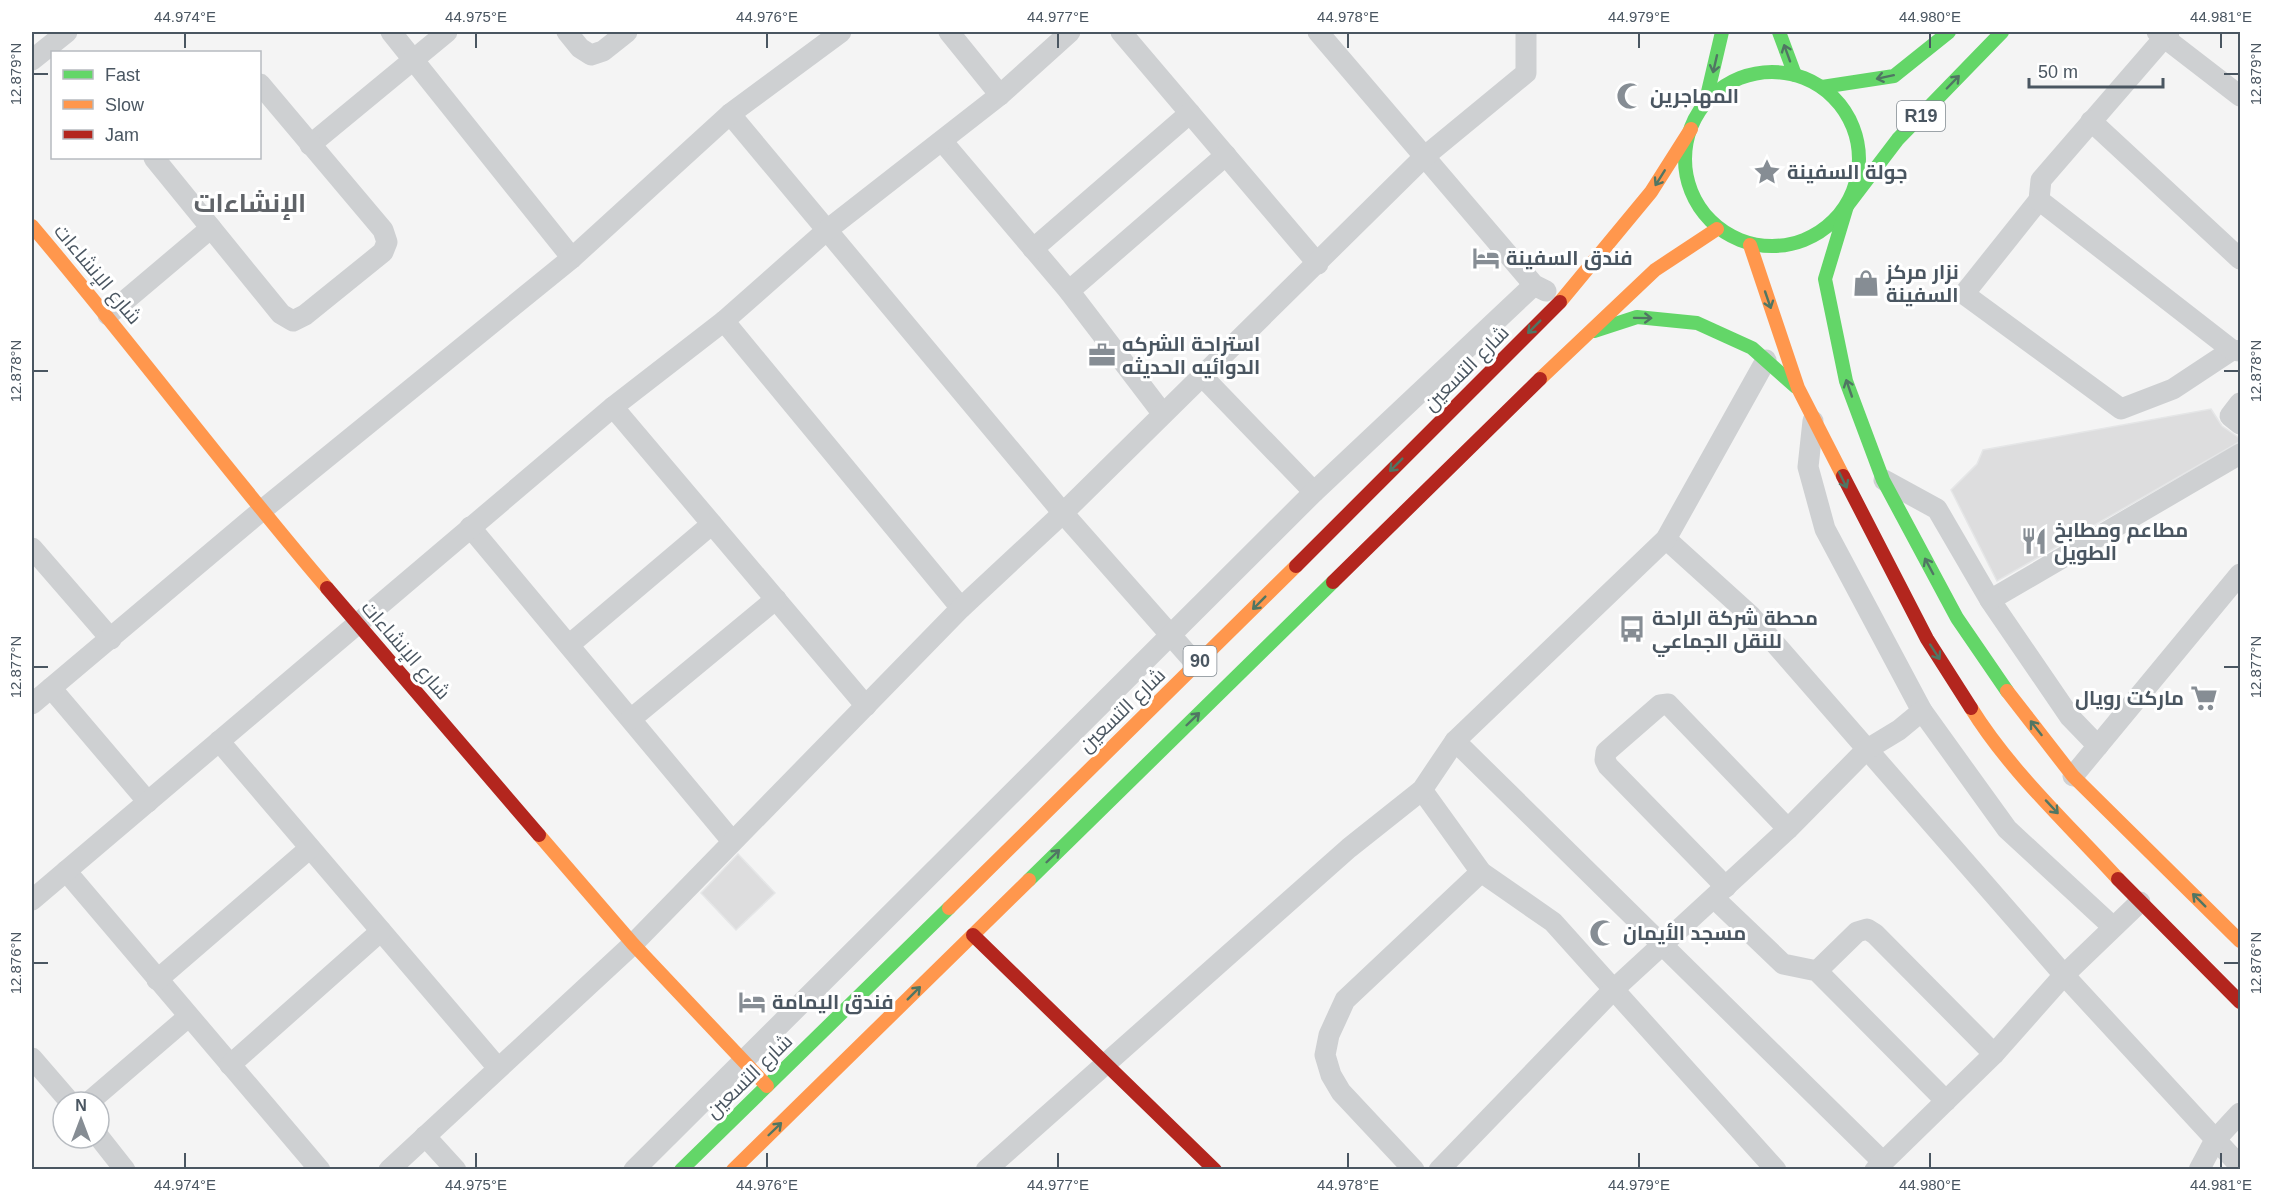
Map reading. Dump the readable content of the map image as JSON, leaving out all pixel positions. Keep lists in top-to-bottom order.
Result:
{
  "streets": {
    "main road": [
      "R19",
      "شارع الإنشاءات",
      "شارع التسعين",
      "90"
    ]
  },
  "crossings": [
    ["R19", "شارع التسعين"],
    ["R19", "90"],
    ["شارع الإنشاءات", "شارع التسعين"],
    ["شارع الإنشاءات", "90"],
    ["شارع التسعين", "90"]
  ],
  "districts": ["الإنشاءات"],
  "places": {
    "mosque": ["المهاجرين", "مسجد الأيمان"],
    "place": ["جولة السفينة"],
    "hotel": ["فندق السفينة", "فندق اليمامة"],
    "shop": ["نزار مركز السفينة"],
    "office": ["استراحة الشركه الدوائيه الحديثه"],
    "restaurant": ["مطاعم ومطابخ الطويل"],
    "bus stop": ["محطة شركة الراحة للنقل الجماعي"],
    "supermarket": ["ماركت رويال"]
  },
  "legend": ["Fast", "Slow", "Jam"],
  "scale_bar": "50 m",
  "north": "top",
  "coordinates": [
    "44.974°E",
    "44.975°E",
    "44.976°E",
    "44.977°E",
    "44.978°E",
    "44.979°E",
    "44.980°E",
    "44.981°E",
    "12.879°N",
    "12.878°N",
    "12.877°N",
    "12.876°N"
  ]
}
